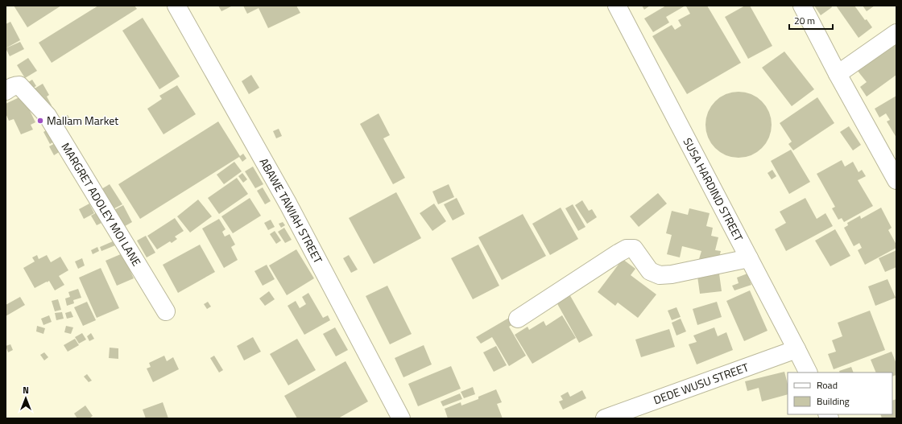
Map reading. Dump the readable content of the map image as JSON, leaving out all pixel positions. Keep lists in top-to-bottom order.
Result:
{
  "streets": {
    "street": [
      "SUSA HARDIND STREET",
      "MARGRET ADOLEY MOI LANE",
      "ABAWE TAWIAH STREET",
      "DEDE WUSU STREET"
    ]
  },
  "crossings": [
    ["SUSA HARDIND STREET", "DEDE WUSU STREET"]
  ],
  "places": ["Mallam Market"],
  "legend": ["Road", "Building"],
  "scale_bar": "20 m",
  "north": "top"
}
